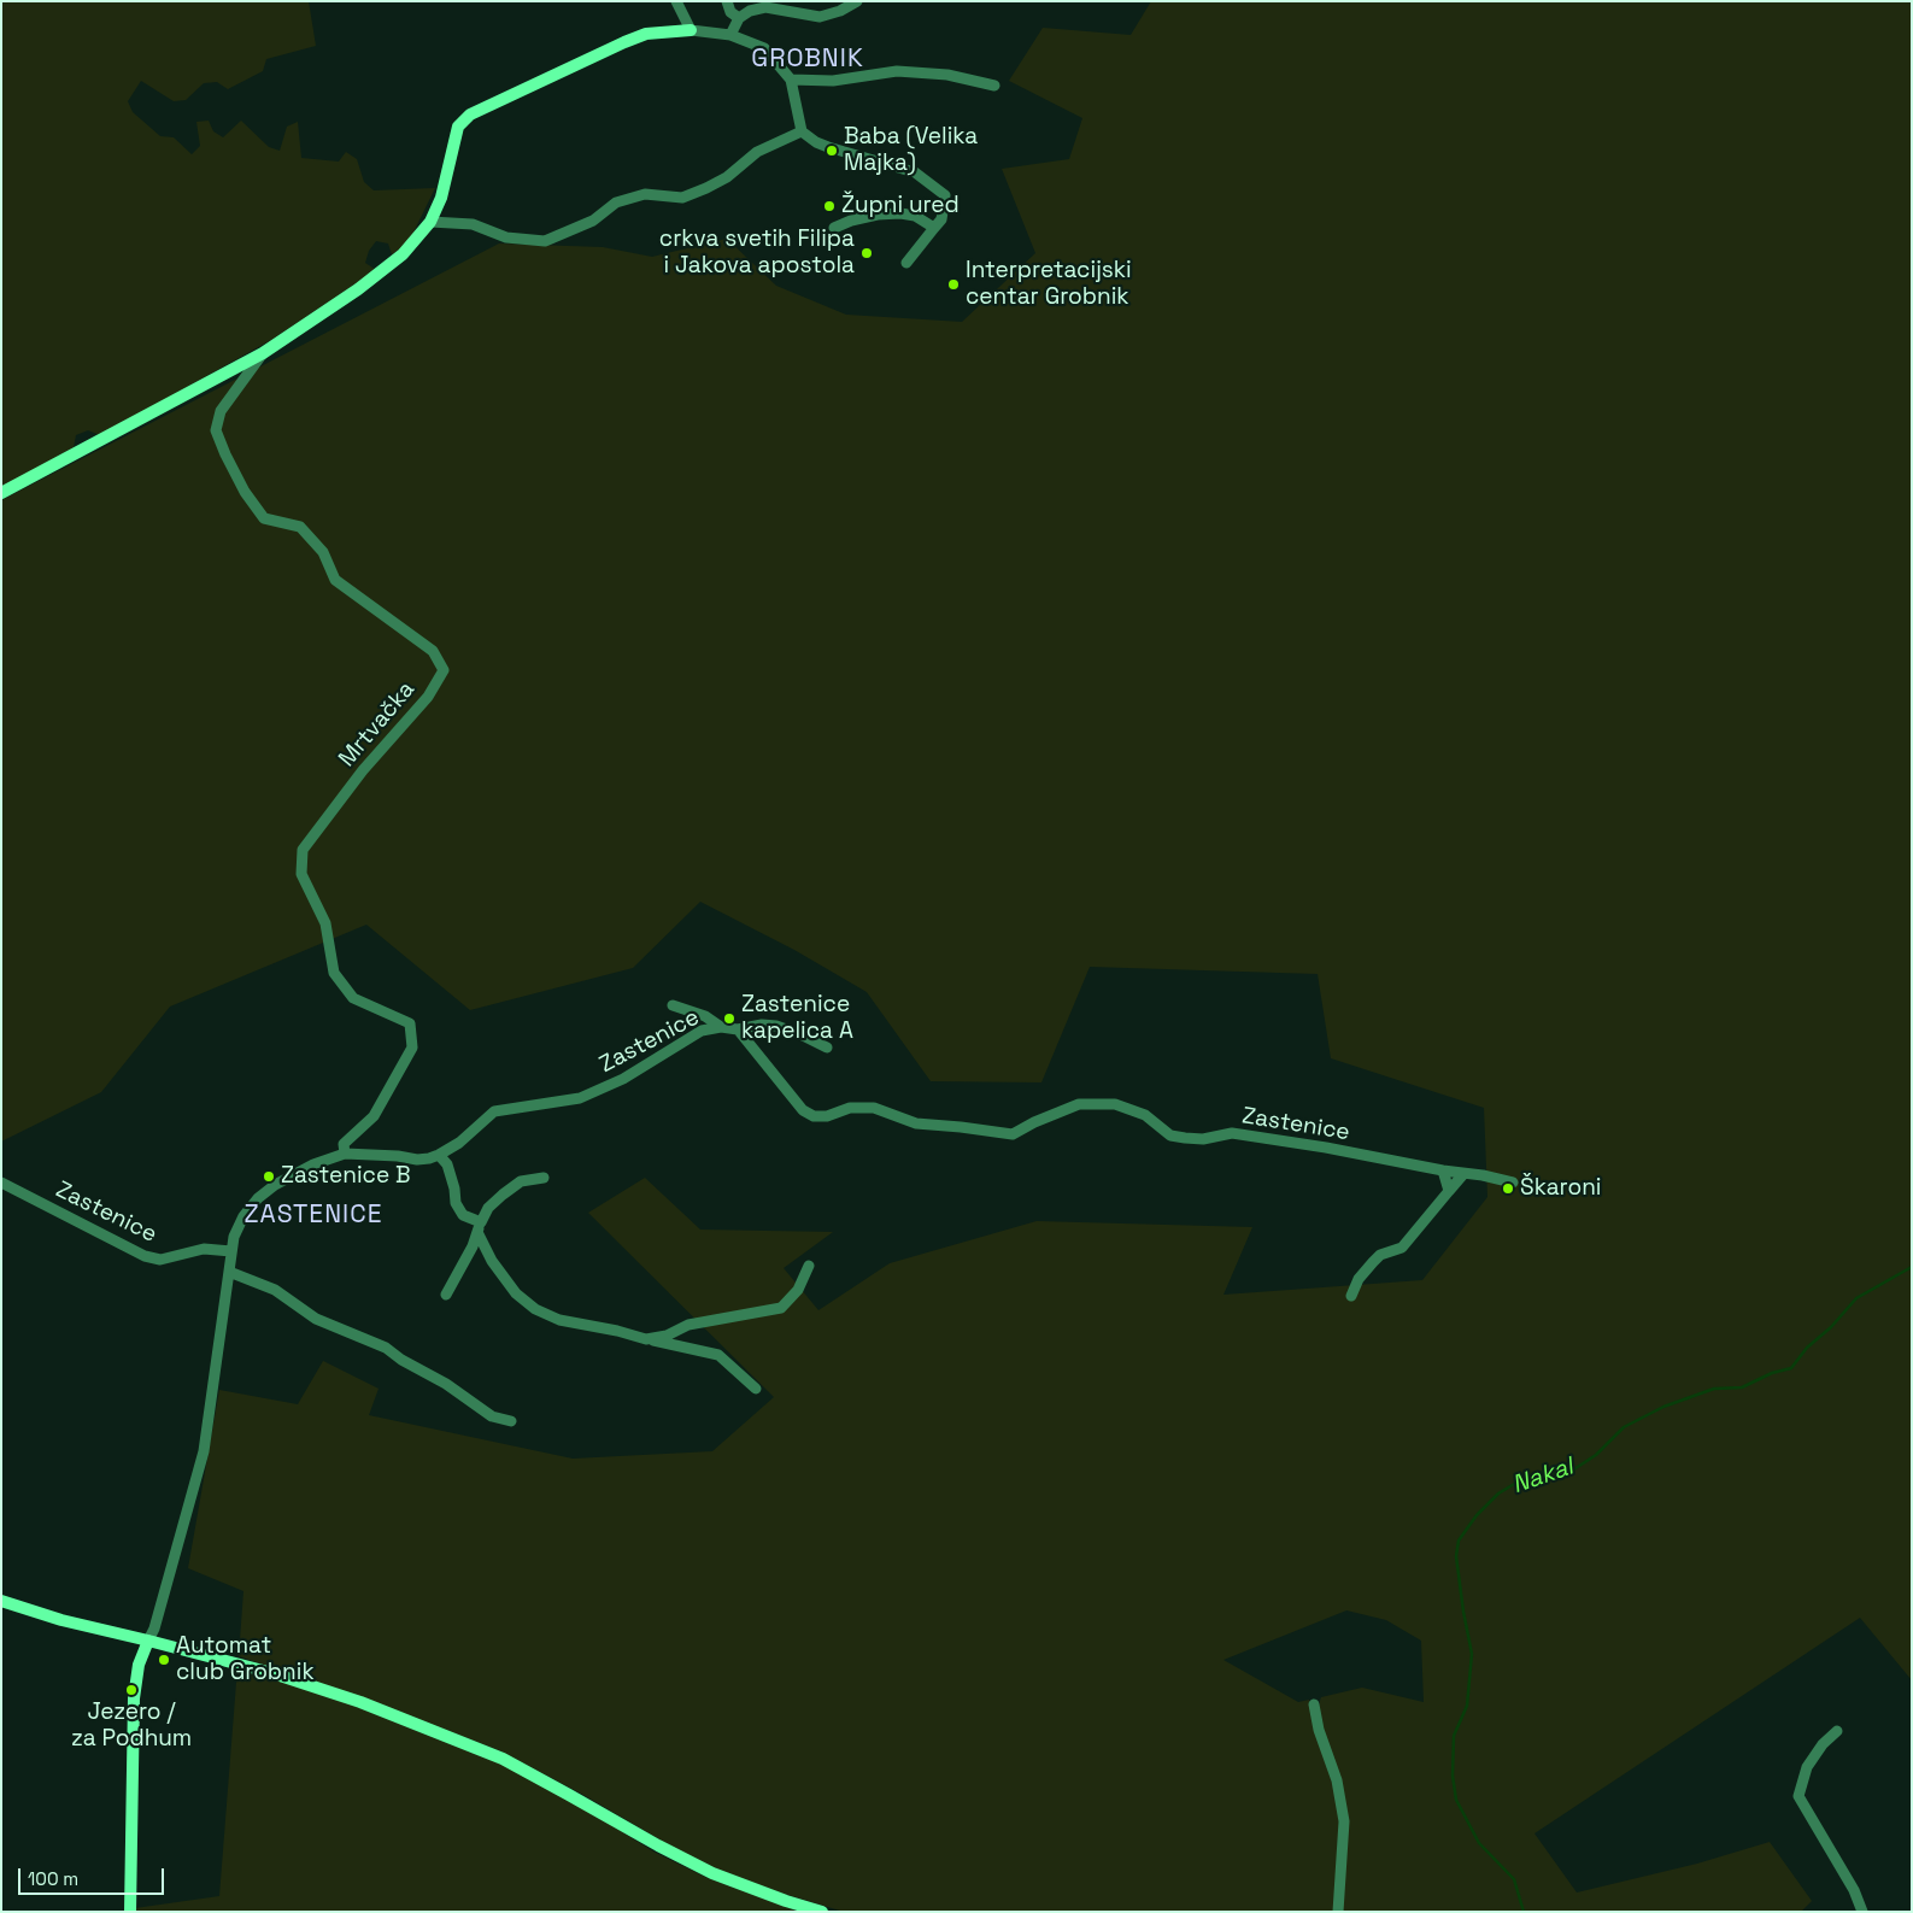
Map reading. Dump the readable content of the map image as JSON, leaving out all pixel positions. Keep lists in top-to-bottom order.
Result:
{
  "streets": {
    "street": ["Mrtvačka", "Zastenice"]
  },
  "districts": ["GROBNIK", "ZASTENICE"],
  "water": ["Nakal"],
  "places": [
    "Baba (Velika Majka)",
    "Župni ured",
    "crkva svetih Filipa i Jakova apostola",
    "Interpretacijski centar Grobnik",
    "Zastenice kapelica A",
    "Zastenice B",
    "Škaroni",
    "Automat club Grobnik",
    "Jezero / za Podhum"
  ],
  "scale_bar": "100 m"
}
